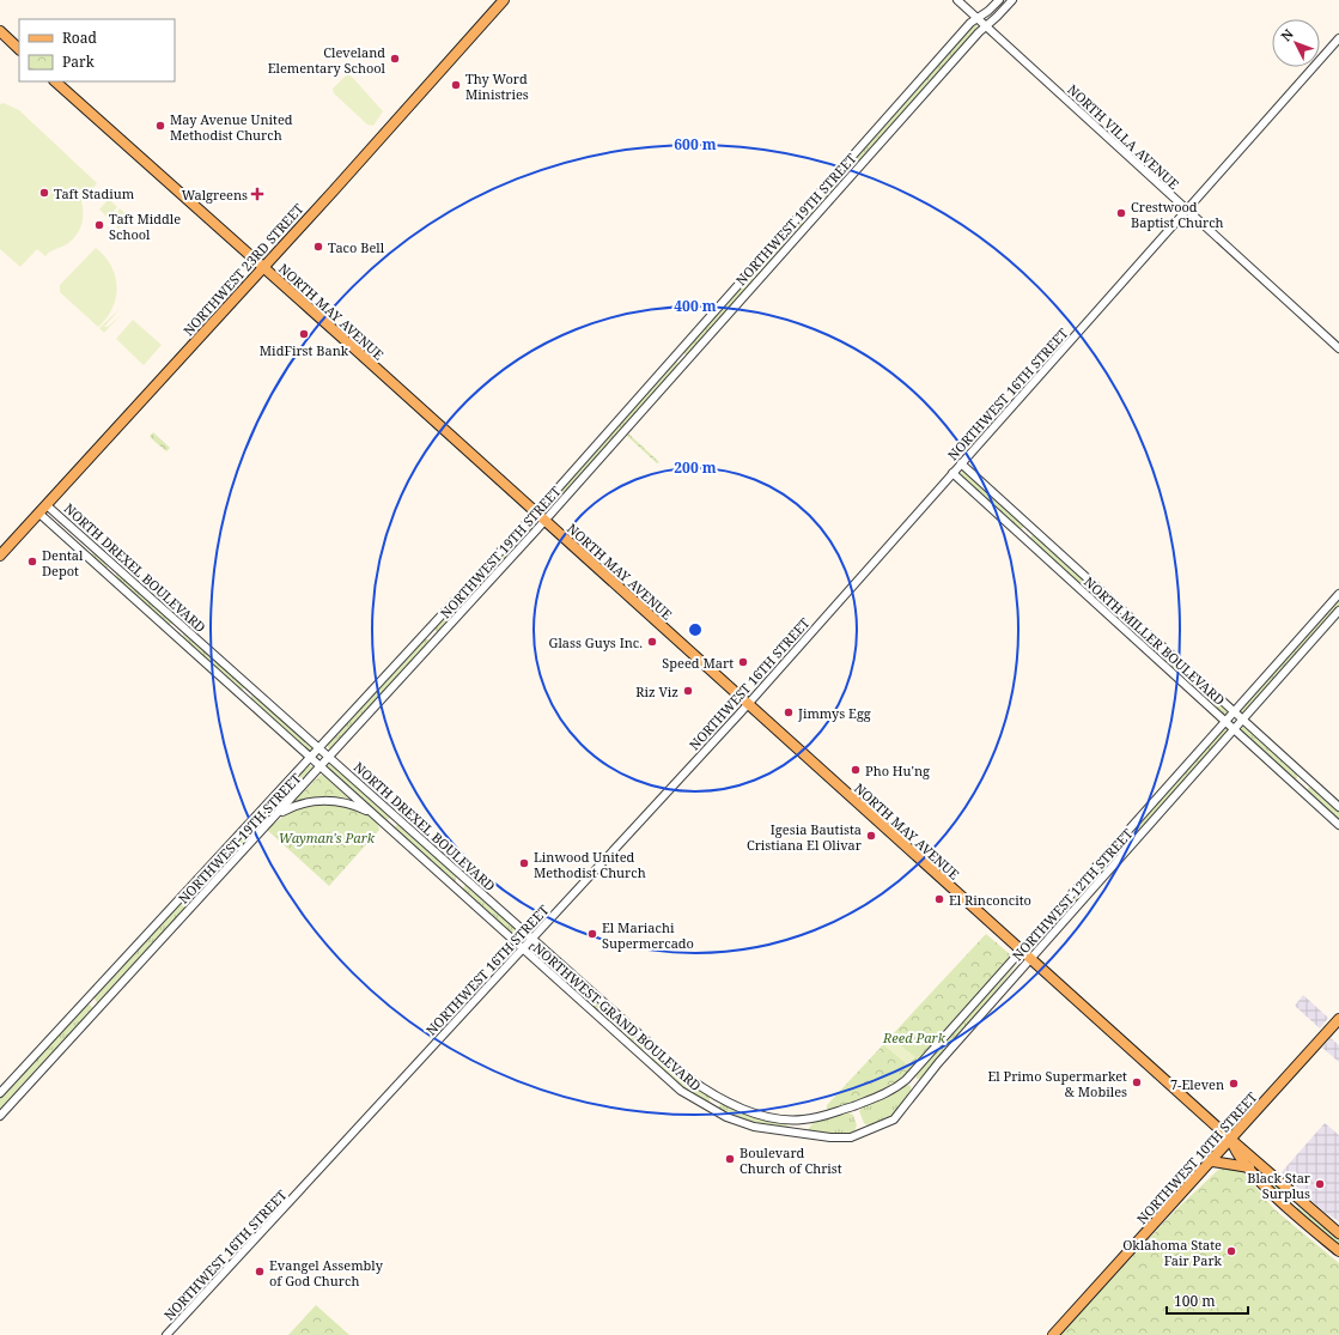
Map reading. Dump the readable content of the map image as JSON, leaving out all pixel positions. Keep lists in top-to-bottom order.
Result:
{
  "streets": {
    "main road": ["NORTHWEST 23RD STREET", "NORTH MAY AVENUE", "NORTHWEST 10TH STREET"],
    "street": [
      "NORTH VILLA AVENUE",
      "NORTHWEST 19TH STREET",
      "NORTHWEST 16TH STREET",
      "NORTH DREXEL BOULEVARD",
      "NORTH MILLER BOULEVARD",
      "NORTHWEST 12TH STREET",
      "NORTHWEST GRAND BOULEVARD"
    ]
  },
  "crossings": [
    ["NORTH VILLA AVENUE", "NORTHWEST 19TH STREET"],
    ["NORTH VILLA AVENUE", "NORTHWEST 16TH STREET"],
    ["NORTHWEST 19TH STREET", "NORTH MAY AVENUE"],
    ["NORTHWEST 19TH STREET", "NORTH DREXEL BOULEVARD"],
    ["NORTHWEST 19TH STREET", "NORTHWEST GRAND BOULEVARD"],
    ["NORTHWEST 23RD STREET", "NORTH MAY AVENUE"],
    ["NORTHWEST 23RD STREET", "NORTH DREXEL BOULEVARD"],
    ["NORTHWEST 23RD STREET", "NORTHWEST GRAND BOULEVARD"],
    ["NORTH MAY AVENUE", "NORTHWEST 16TH STREET"],
    ["NORTH MAY AVENUE", "NORTHWEST 12TH STREET"],
    ["NORTH MAY AVENUE", "NORTHWEST 10TH STREET"],
    ["NORTHWEST 16TH STREET", "NORTH DREXEL BOULEVARD"],
    ["NORTHWEST 16TH STREET", "NORTH MILLER BOULEVARD"],
    ["NORTHWEST 16TH STREET", "NORTHWEST GRAND BOULEVARD"],
    ["NORTH DREXEL BOULEVARD", "NORTHWEST 12TH STREET"],
    ["NORTH MILLER BOULEVARD", "NORTHWEST 12TH STREET"],
    ["NORTHWEST 12TH STREET", "NORTHWEST GRAND BOULEVARD"]
  ],
  "parks": ["Wayman's Park", "Reed Park"],
  "places": {
    "other": [
      "Cleveland Elementary School",
      "Thy Word Ministries",
      "May Avenue United Methodist Church",
      "Taft Stadium",
      "Crestwood Baptist Church",
      "Taft Middle School",
      "Taco Bell",
      "MidFirst Bank",
      "Dental Depot",
      "Glass Guys Inc.",
      "Speed Mart",
      "Riz Viz",
      "Jimmys Egg",
      "Pho Hu'ng",
      "Igesia Bautista Cristiana El Olivar",
      "Linwood United Methodist Church",
      "El Rinconcito",
      "El Mariachi Supermercado",
      "El Primo Supermarket & Mobiles",
      "7-Eleven",
      "Boulevard Church of Christ",
      "Black Star Surplus",
      "Oklahoma State Fair Park",
      "Evangel Assembly of God Church"
    ],
    "health": ["Walgreens"]
  },
  "legend": ["Road", "Park"],
  "scale_bar": "100 m",
  "north": "top left",
  "rings": ["600 m", "400 m", "200 m"]
}
